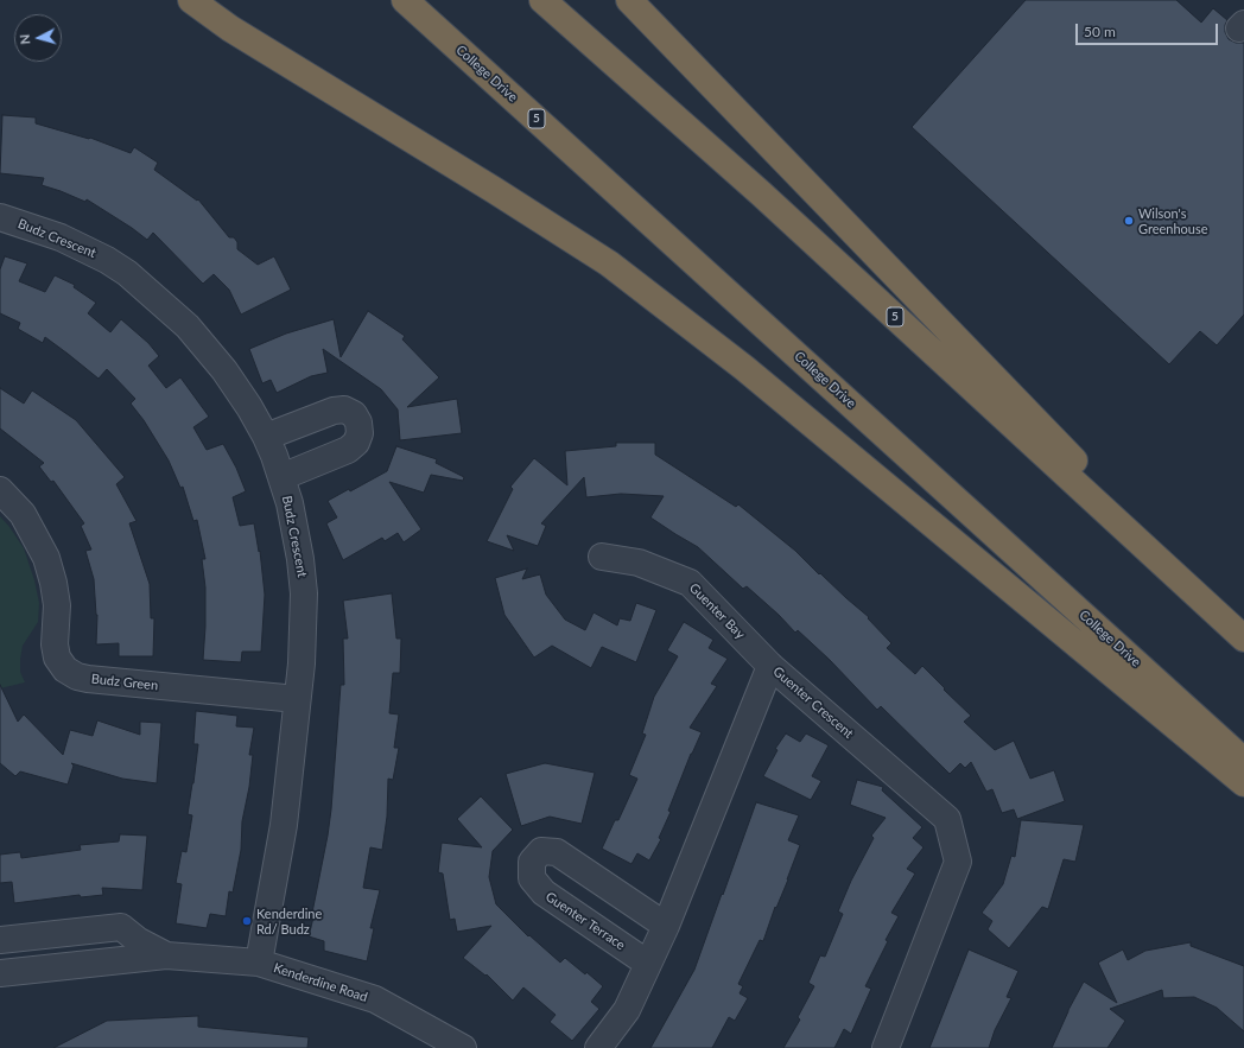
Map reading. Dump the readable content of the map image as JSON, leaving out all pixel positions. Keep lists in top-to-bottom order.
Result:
{
  "streets": {
    "highway": ["College Drive", "5"],
    "street": [
      "Budz Crescent",
      "Guenter Bay",
      "Budz Green",
      "Guenter Crescent",
      "Guenter Terrace",
      "Kenderdine Road"
    ]
  },
  "crossings": [
    ["Budz Crescent", "Budz Green"],
    ["Budz Crescent", "Kenderdine Road"],
    ["Guenter Bay", "Guenter Crescent"],
    ["Guenter Crescent", "Guenter Terrace"]
  ],
  "places": ["Wilson's Greenhouse", "Kenderdine Rd/ Budz"],
  "scale_bar": "50 m",
  "north": "left"
}
